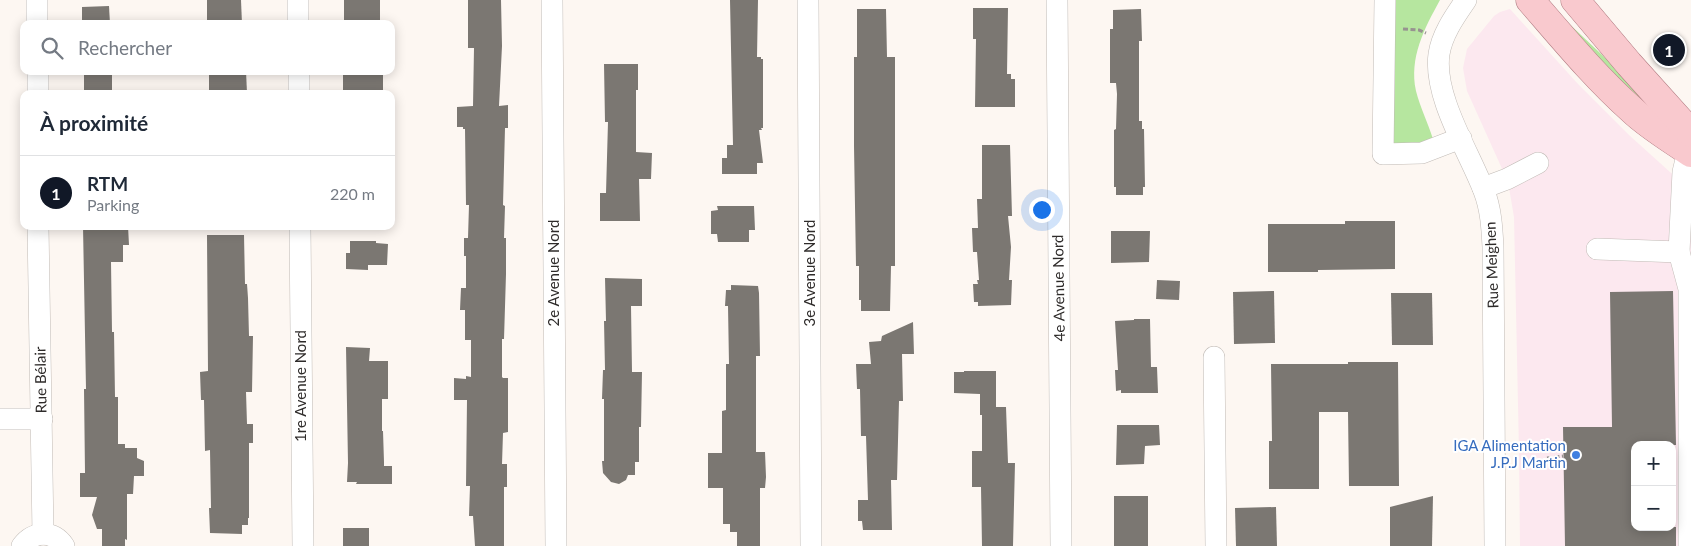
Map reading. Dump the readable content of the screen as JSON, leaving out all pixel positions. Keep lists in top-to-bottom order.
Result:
{
  "streets": {
    "street": [
      "Rue Meighen",
      "2e Avenue Nord",
      "3e Avenue Nord",
      "4e Avenue Nord",
      "Rue Bélair",
      "1re Avenue Nord"
    ]
  },
  "places": ["IGA Alimentation J.P.J Martin"],
  "page": {
    "search": "Rechercher",
    "pins": "1",
    "heading": "À proximité",
    "list": [
      {
        "mark": "1",
        "name": "RTM",
        "note": "Parking",
        "value": "220 m"
      }
    ],
    "map_buttons": ["+", "−"]
  }
}
